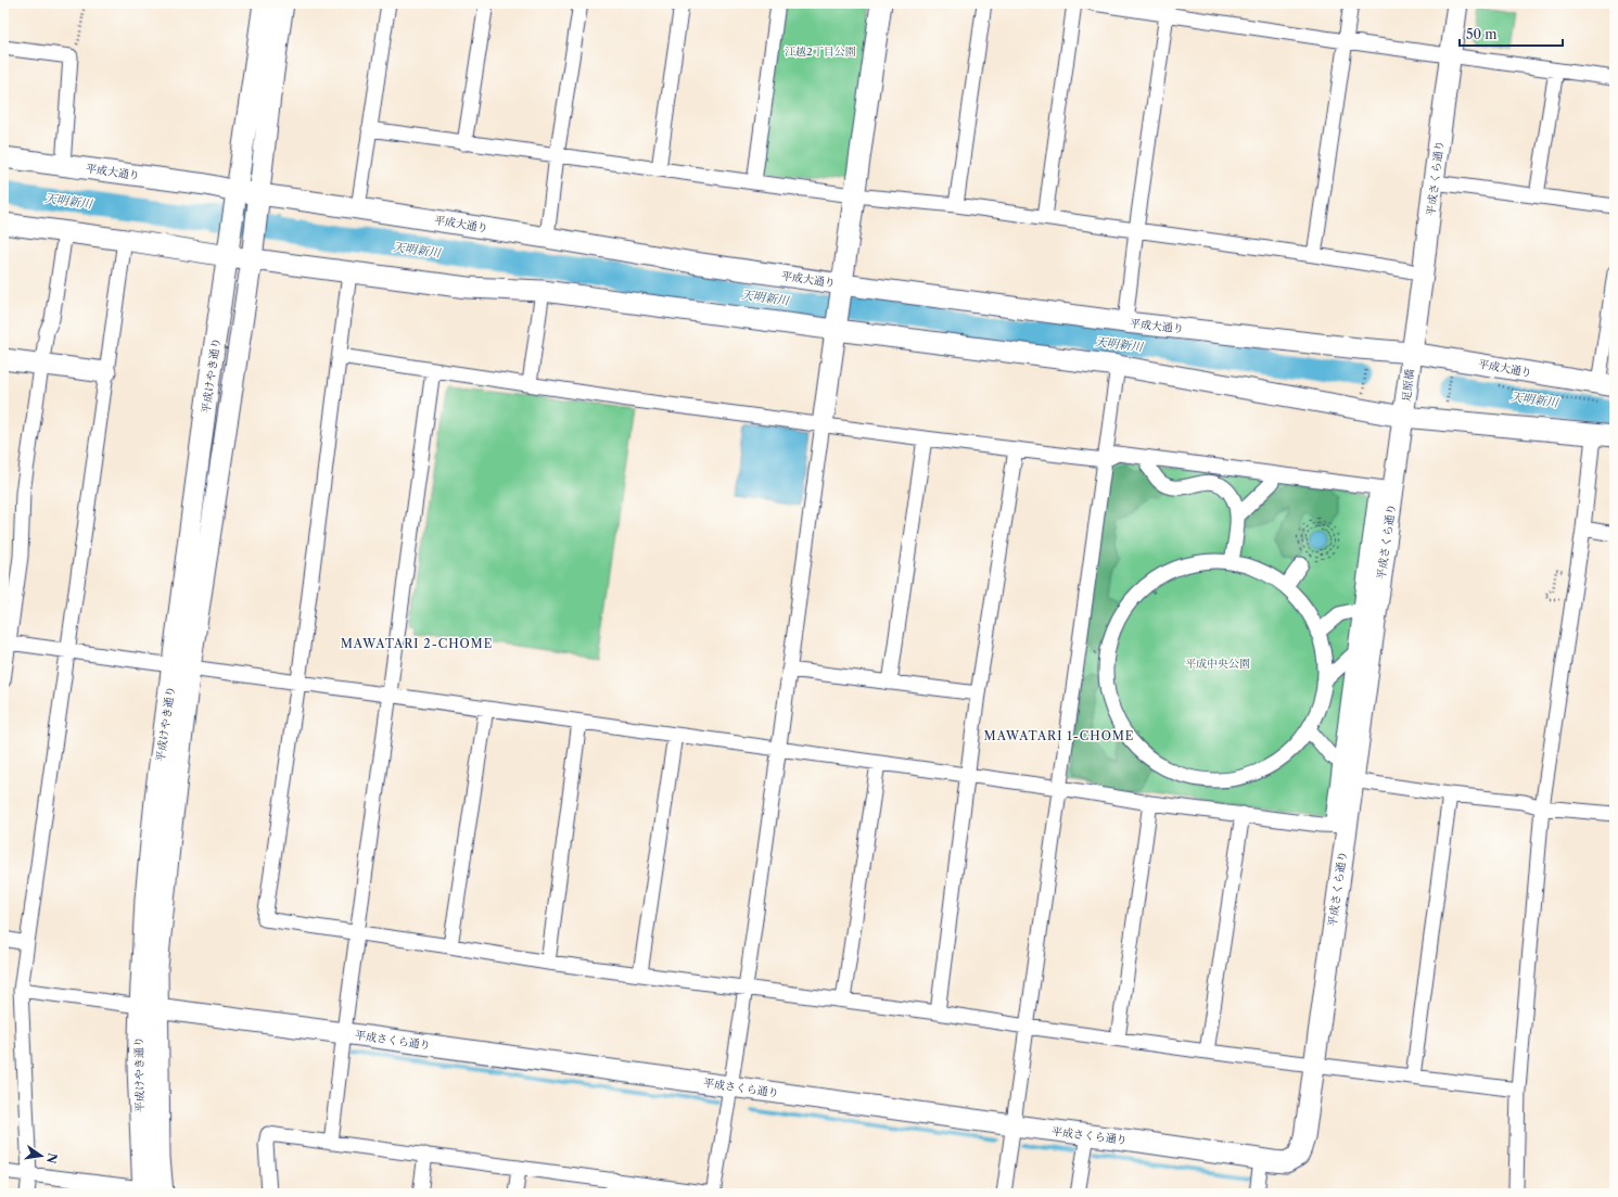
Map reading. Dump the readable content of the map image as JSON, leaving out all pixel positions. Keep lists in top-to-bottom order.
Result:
{
  "streets": {
    "street": [
      "平成大通り",
      "平成さくら通り",
      "平成けやき通り",
      "足原橋"
    ]
  },
  "crossings": [
    ["平成大通り", "平成さくら通り"],
    ["平成大通り", "平成けやき通り"],
    ["平成大通り", "足原橋"],
    ["平成さくら通り", "平成けやき通り"],
    ["平成さくら通り", "足原橋"]
  ],
  "districts": ["MAWATARI 2-CHOME", "MAWATARI 1-CHOME"],
  "water": ["天明新川"],
  "parks": ["江越2丁目公園", "平成中央公園"],
  "scale_bar": "50 m",
  "north": "right"
}
